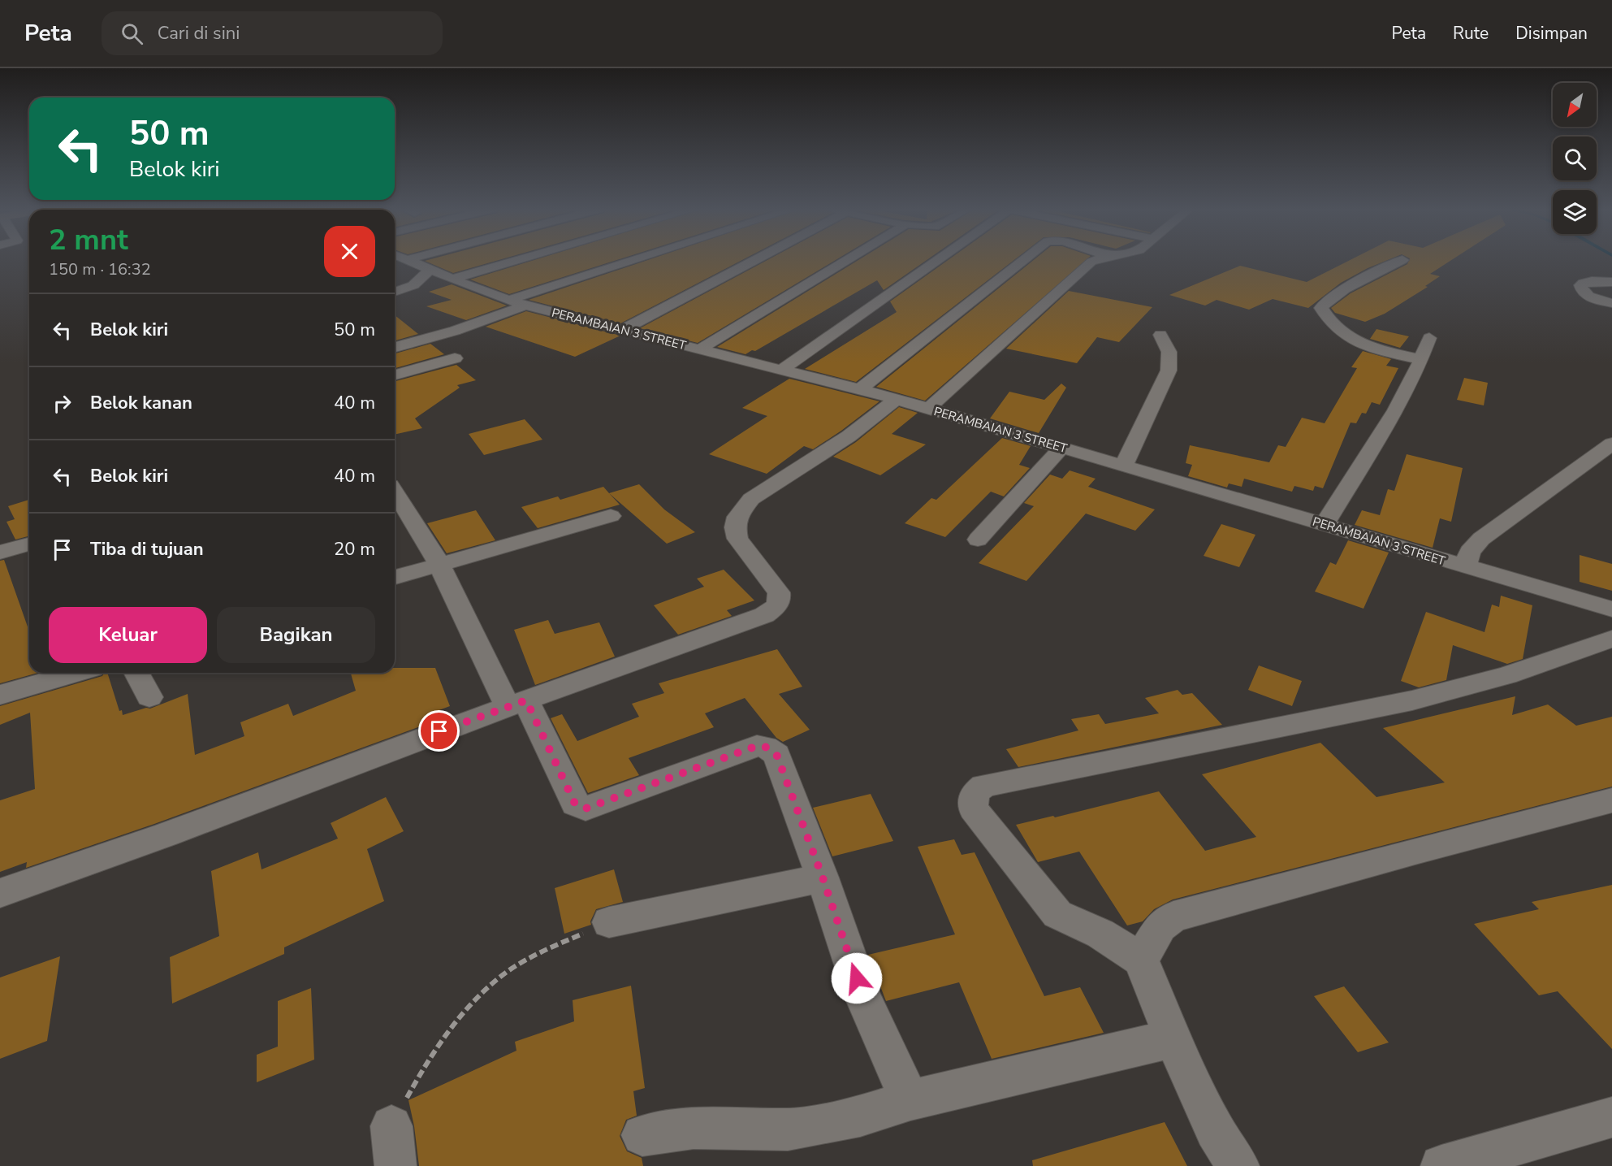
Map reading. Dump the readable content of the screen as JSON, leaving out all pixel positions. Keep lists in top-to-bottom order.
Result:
{
  "streets": {
    "street": ["PERAMBAIAN 3 STREET"]
  },
  "north": "bottom left",
  "page": {
    "header": "Peta",
    "search": "Cari di sini",
    "nav": ["Peta", "Rute", "Disimpan"],
    "turn": ["50 m", "Belok kiri"],
    "heading": ["2 mnt", "150 m · 16:32"],
    "list": [
      {
        "name": "Belok kiri",
        "value": "50 m"
      },
      {
        "name": "Belok kanan",
        "value": "40 m"
      },
      {
        "name": "Belok kiri",
        "value": "40 m"
      },
      {
        "name": "Tiba di tujuan",
        "value": "20 m"
      }
    ],
    "buttons": ["Keluar", "Bagikan"]
  }
}
